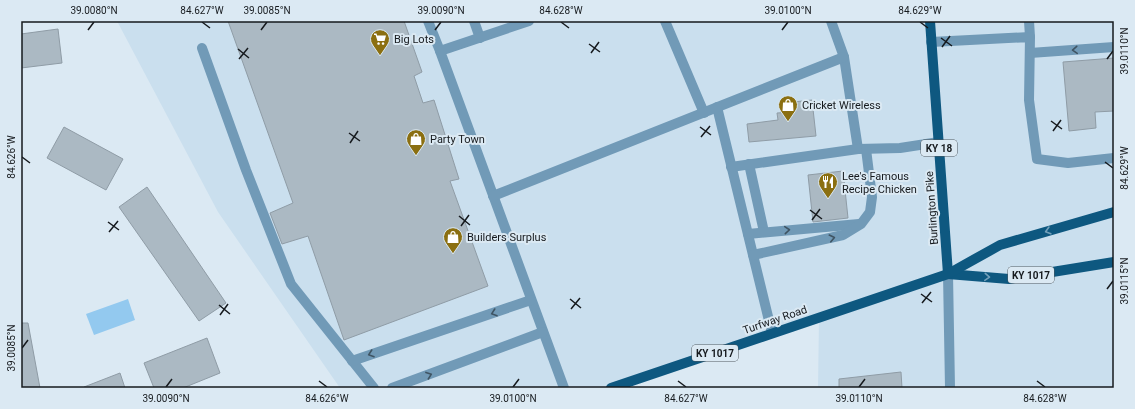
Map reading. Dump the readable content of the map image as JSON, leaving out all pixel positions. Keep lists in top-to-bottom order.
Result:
{
  "streets": {
    "main road": [
      "KY 18",
      "Burlington Pike",
      "KY 1017",
      "Turfway Road"
    ]
  },
  "crossings": [
    ["Burlington Pike", "Turfway Road"]
  ],
  "places": {
    "supermarket": ["Big Lots"],
    "shop": ["Cricket Wireless", "Party Town", "Builders Surplus"],
    "restaurant": ["Lee's Famous Recipe Chicken"]
  },
  "coordinates": [
    "39.0080°N",
    "84.627°W",
    "39.0085°N",
    "39.0090°N",
    "84.628°W",
    "39.0100°N",
    "84.629°W",
    "39.0110°N",
    "84.626°W",
    "39.0115°N"
  ]
}
